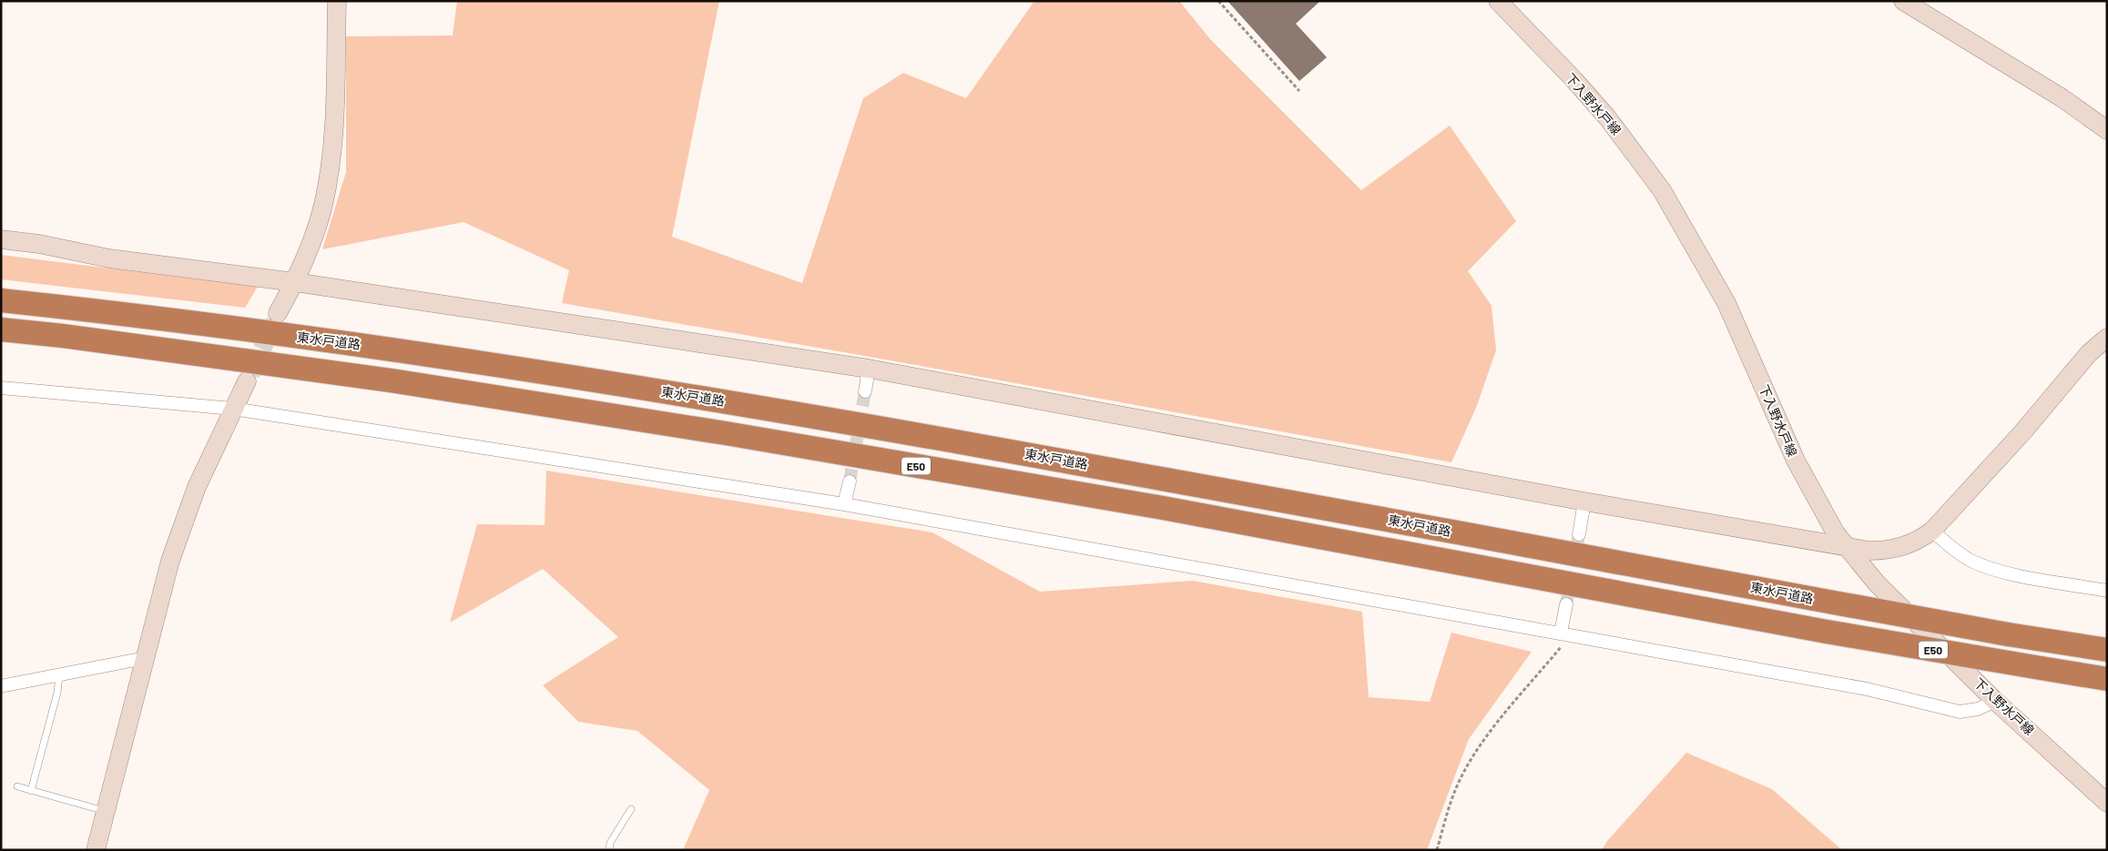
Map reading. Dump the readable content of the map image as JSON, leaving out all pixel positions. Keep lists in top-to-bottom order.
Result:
{
  "streets": {
    "highway": ["東水戸道路", "E50"],
    "street": ["下入野水戸線"]
  }
}
